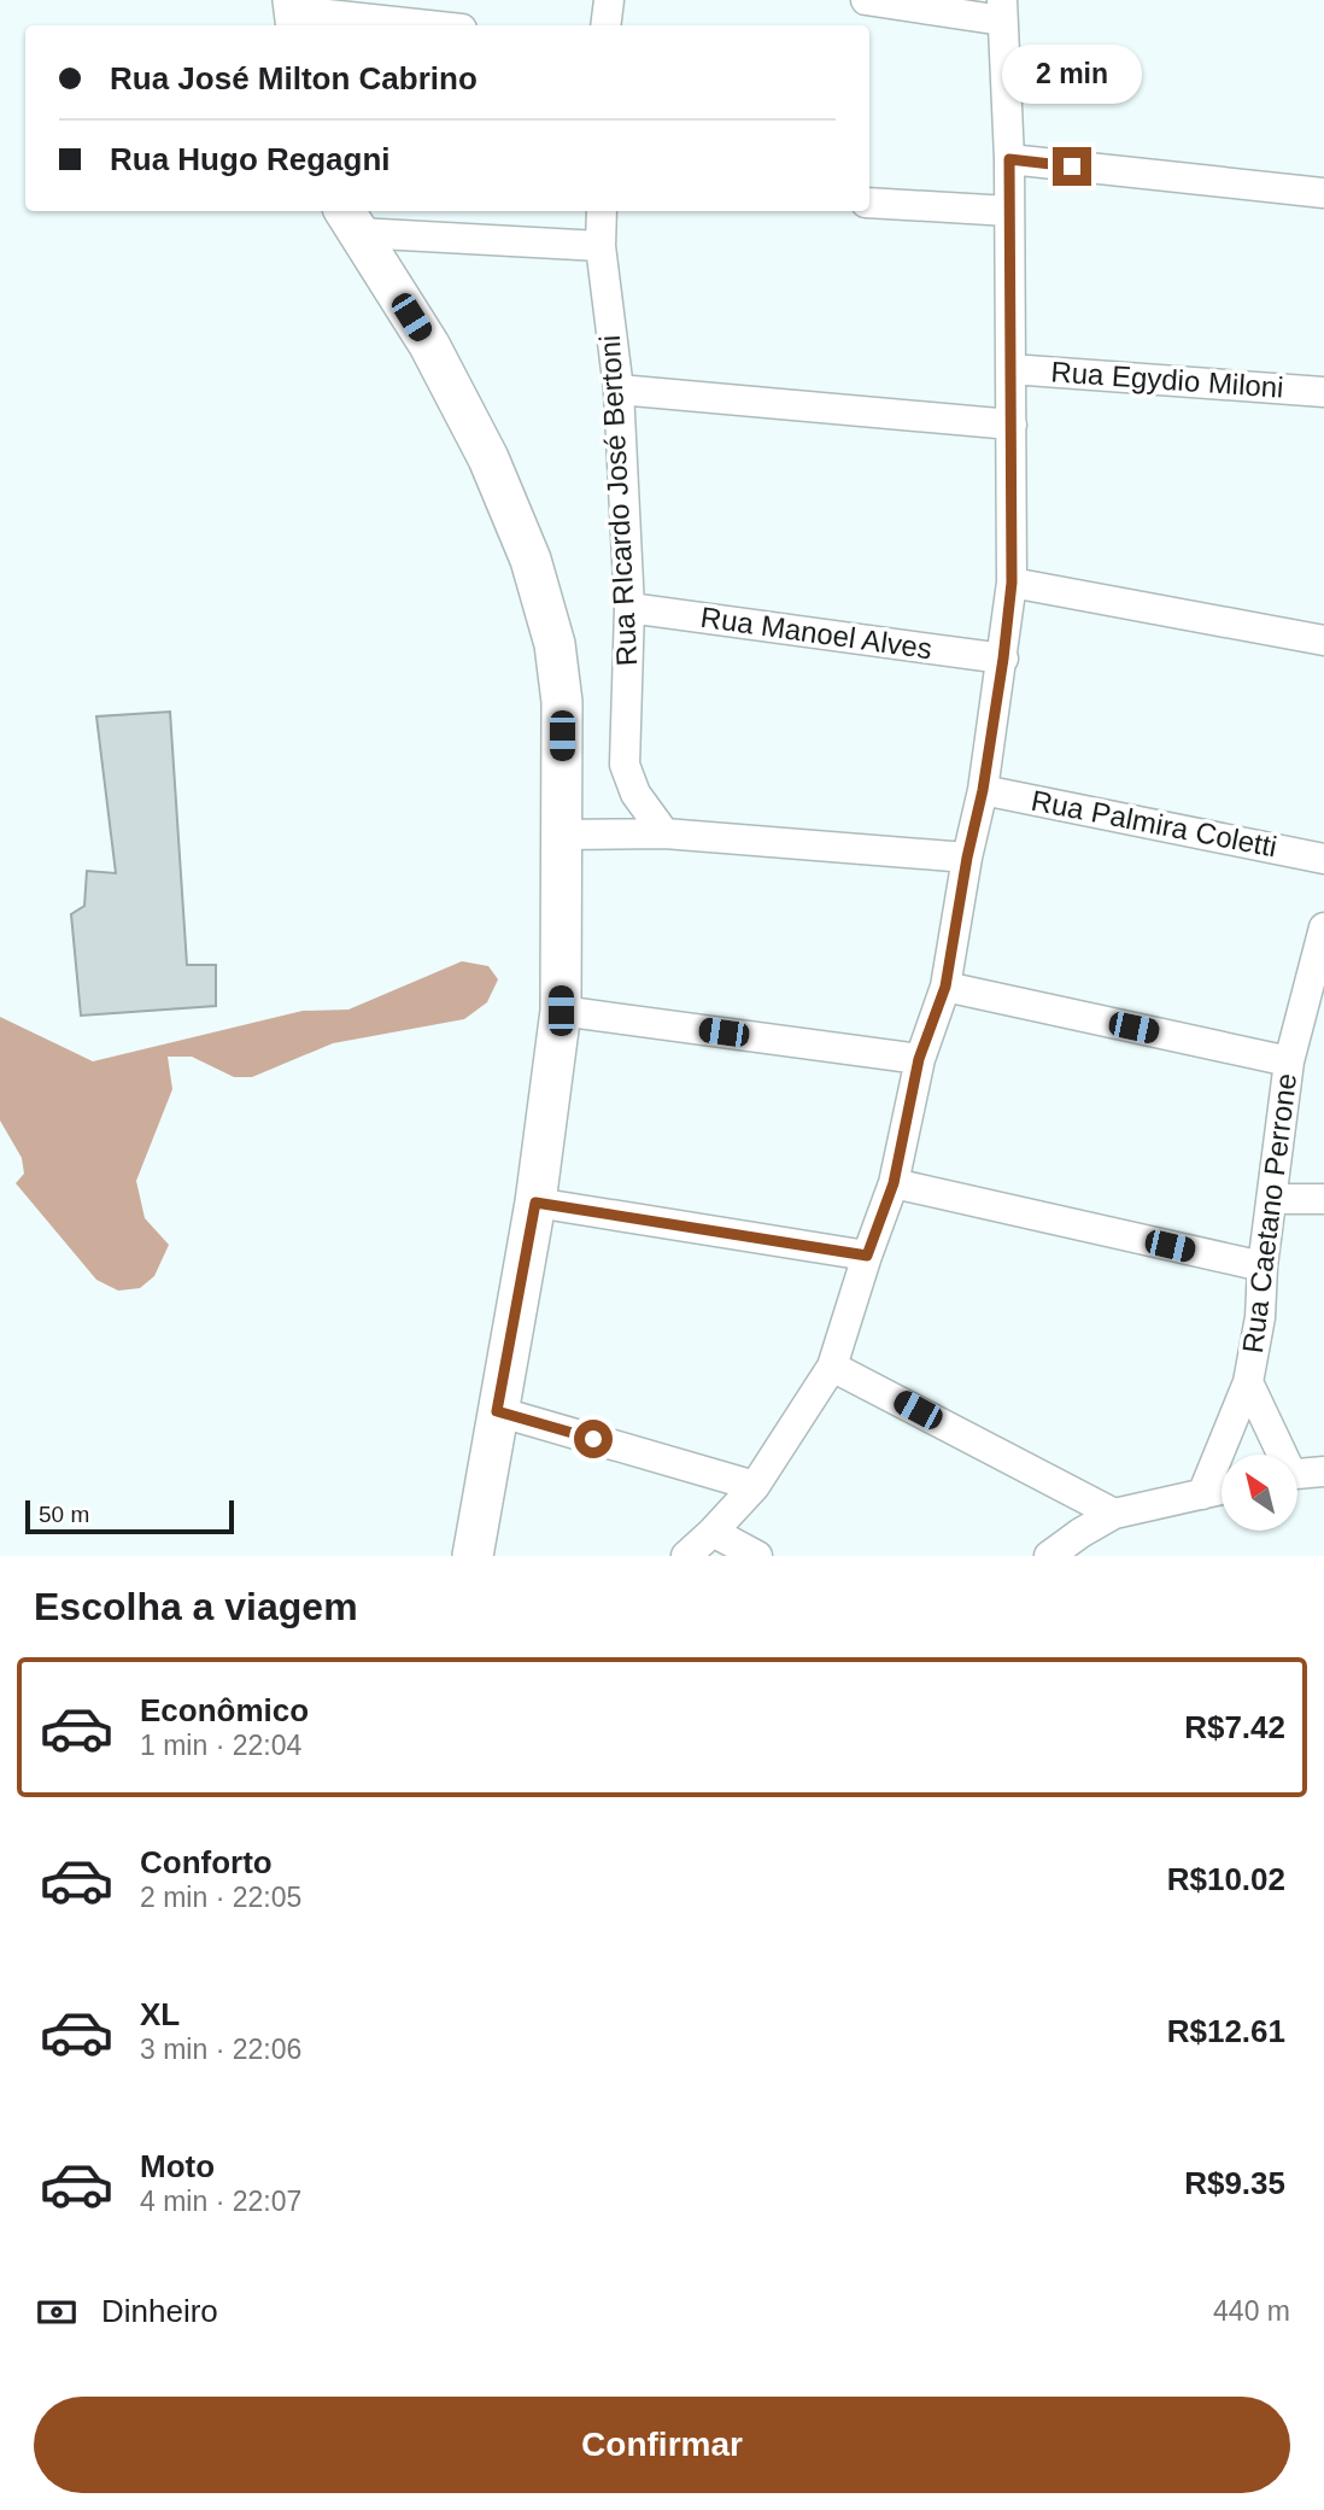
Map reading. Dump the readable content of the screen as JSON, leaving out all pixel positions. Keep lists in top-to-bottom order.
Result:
{
  "streets": {
    "street": [
      "Rua Egydio Miloni",
      "Rua RIcardo José Bertoni",
      "Rua Manoel Alves",
      "Rua Palmira Coletti",
      "Rua Caetano Perrone"
    ]
  },
  "crossings": [
    ["Rua RIcardo José Bertoni", "Rua Manoel Alves"]
  ],
  "scale_bar": "50 m",
  "north": "top left",
  "page": {
    "banner": ["Rua José Milton Cabrino", "Rua Hugo Regagni"],
    "bubble": "2 min",
    "scale": "50 m",
    "heading": "Escolha a viagem",
    "list": [
      {
        "name": "Econômico",
        "note": "1 min · 22:04",
        "value": "R$7.42"
      },
      {
        "name": "Conforto",
        "note": "2 min · 22:05",
        "value": "R$10.02"
      },
      {
        "name": "XL",
        "note": "3 min · 22:06",
        "value": "R$12.61"
      },
      {
        "name": "Moto",
        "note": "4 min · 22:07",
        "value": "R$9.35"
      }
    ],
    "pay": ["Dinheiro", "440 m"],
    "buttons": "Confirmar"
  }
}
